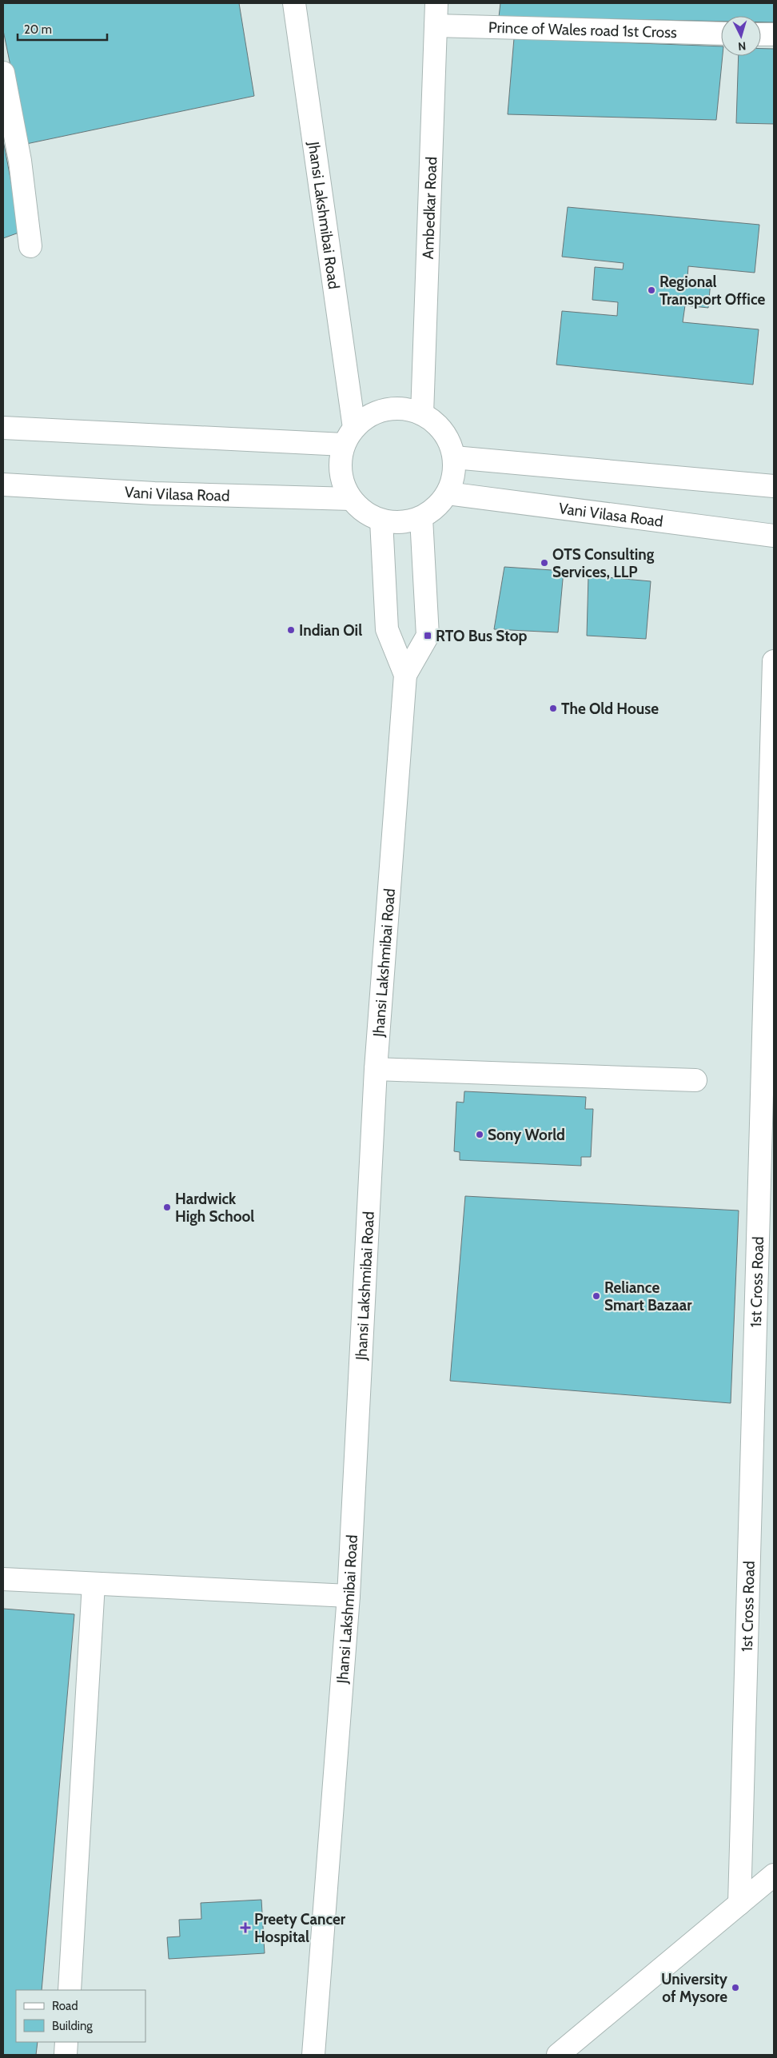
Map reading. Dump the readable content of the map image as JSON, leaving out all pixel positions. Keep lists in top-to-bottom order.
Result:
{
  "streets": {
    "main road": [
      "Prince of Wales road 1st Cross",
      "Ambedkar Road",
      "Jhansi Lakshmibai Road",
      "Vani Vilasa Road",
      "1st Cross Road"
    ]
  },
  "crossings": [
    ["Prince of Wales road 1st Cross", "Ambedkar Road"],
    ["Ambedkar Road", "Jhansi Lakshmibai Road"],
    ["Ambedkar Road", "Vani Vilasa Road"],
    ["Jhansi Lakshmibai Road", "Vani Vilasa Road"]
  ],
  "places": {
    "other": [
      "Regional Transport Office",
      "OTS Consulting Services, LLP",
      "Indian Oil",
      "The Old House",
      "Sony World",
      "Hardwick High School",
      "Reliance Smart Bazaar",
      "University of Mysore"
    ],
    "transit": ["RTO Bus Stop"],
    "health": ["Preety Cancer Hospital"]
  },
  "legend": ["Road", "Building"],
  "scale_bar": "20 m",
  "north": "bottom"
}
